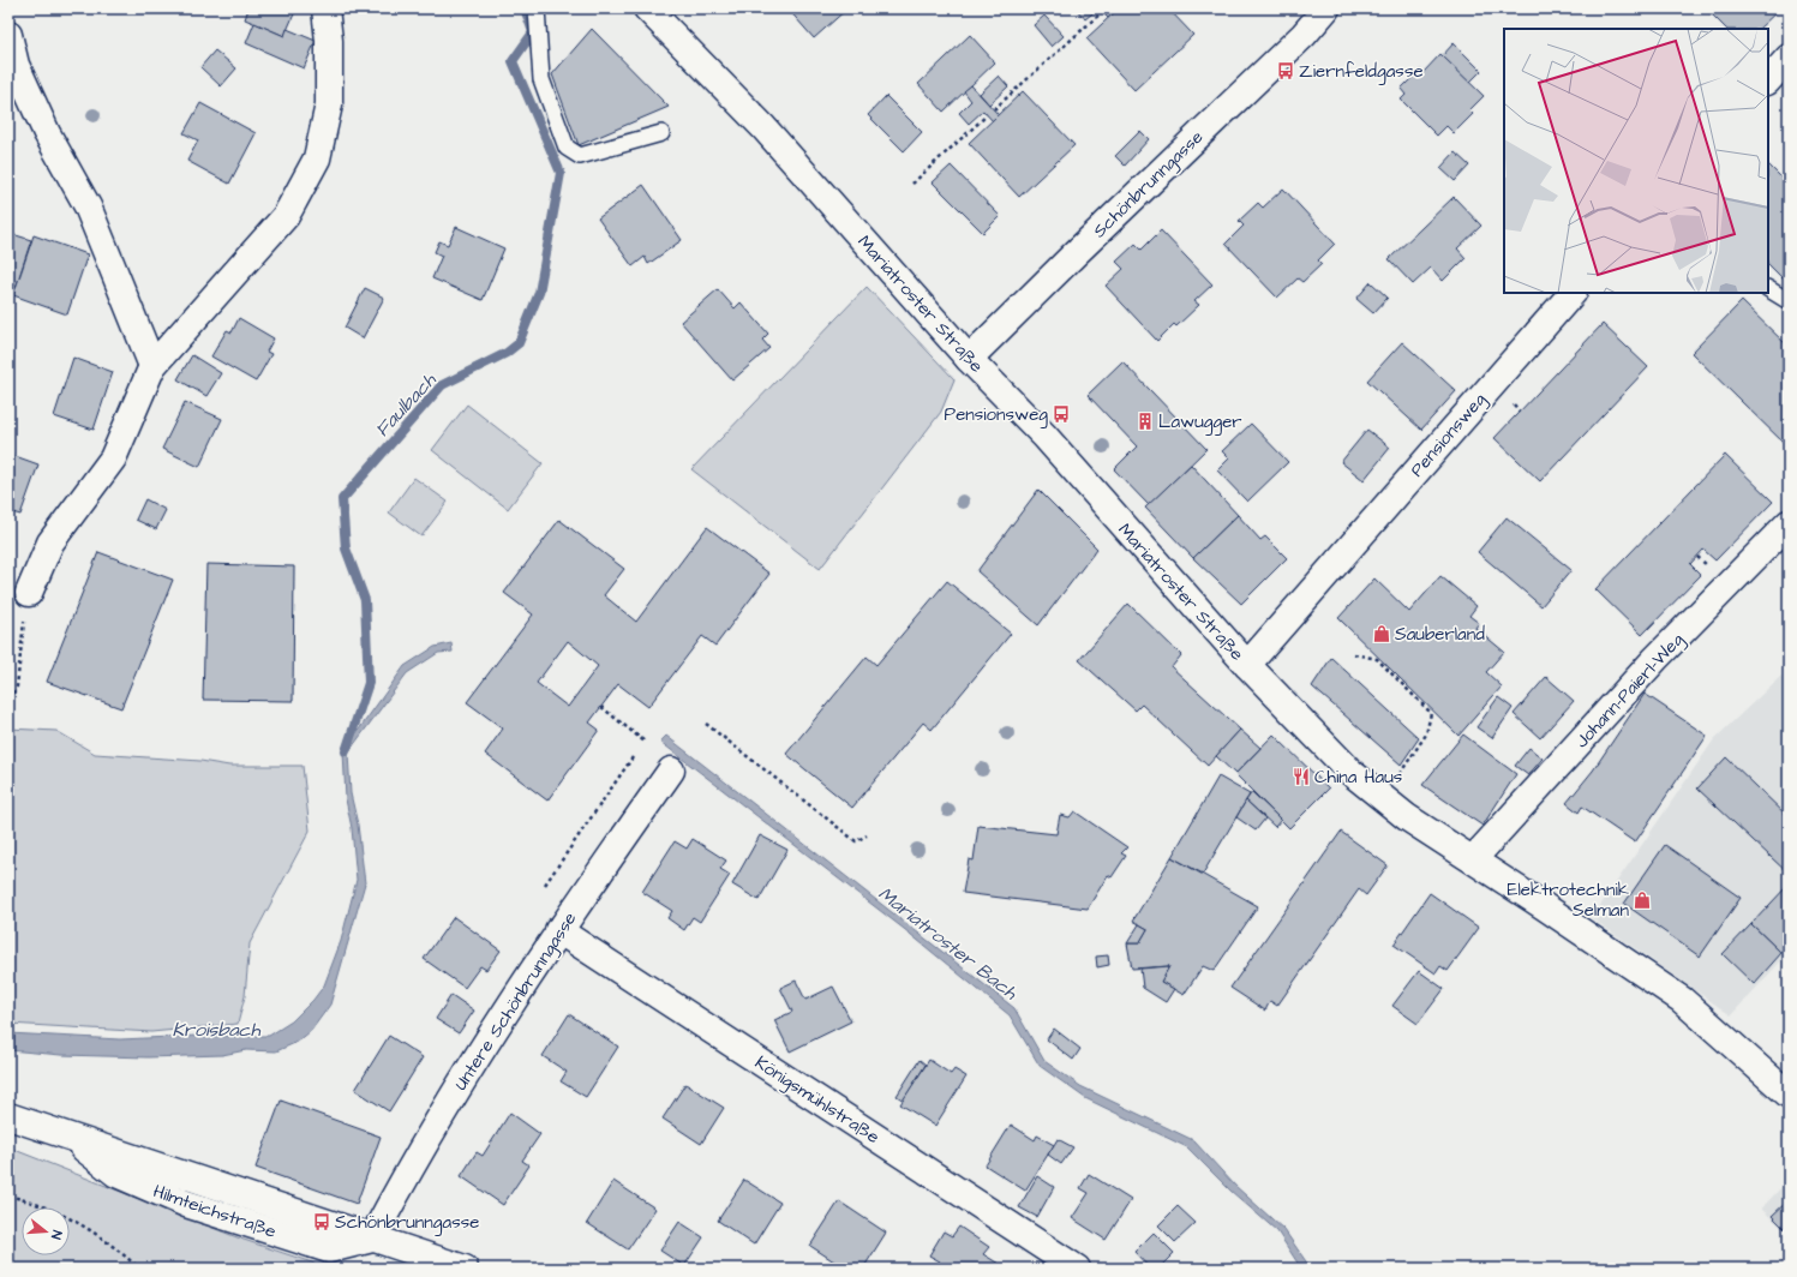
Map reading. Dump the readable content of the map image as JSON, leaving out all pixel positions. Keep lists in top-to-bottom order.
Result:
{
  "streets": {
    "street": [
      "Schönbrunngasse",
      "Mariatroster Straße",
      "Pensionsweg",
      "Johann-Paierl-Weg",
      "Untere Schönbrunngasse",
      "Königsmühlstraße",
      "Hilmteichstraße"
    ]
  },
  "crossings": [
    ["Schönbrunngasse", "Mariatroster Straße"],
    ["Mariatroster Straße", "Pensionsweg"],
    ["Mariatroster Straße", "Johann-Paierl-Weg"],
    ["Untere Schönbrunngasse", "Königsmühlstraße"],
    ["Untere Schönbrunngasse", "Hilmteichstraße"]
  ],
  "water": ["Faulbach", "Mariatroster Bach", "Kroisbach"],
  "places": {
    "bus stop": ["Ziernfeldgasse", "Pensionsweg", "Schönbrunngasse"],
    "building": ["Lawugger"],
    "shop": ["Sauberland", "Elektrotechnik Selman"],
    "restaurant": ["China Haus"]
  },
  "north": "right"
}
